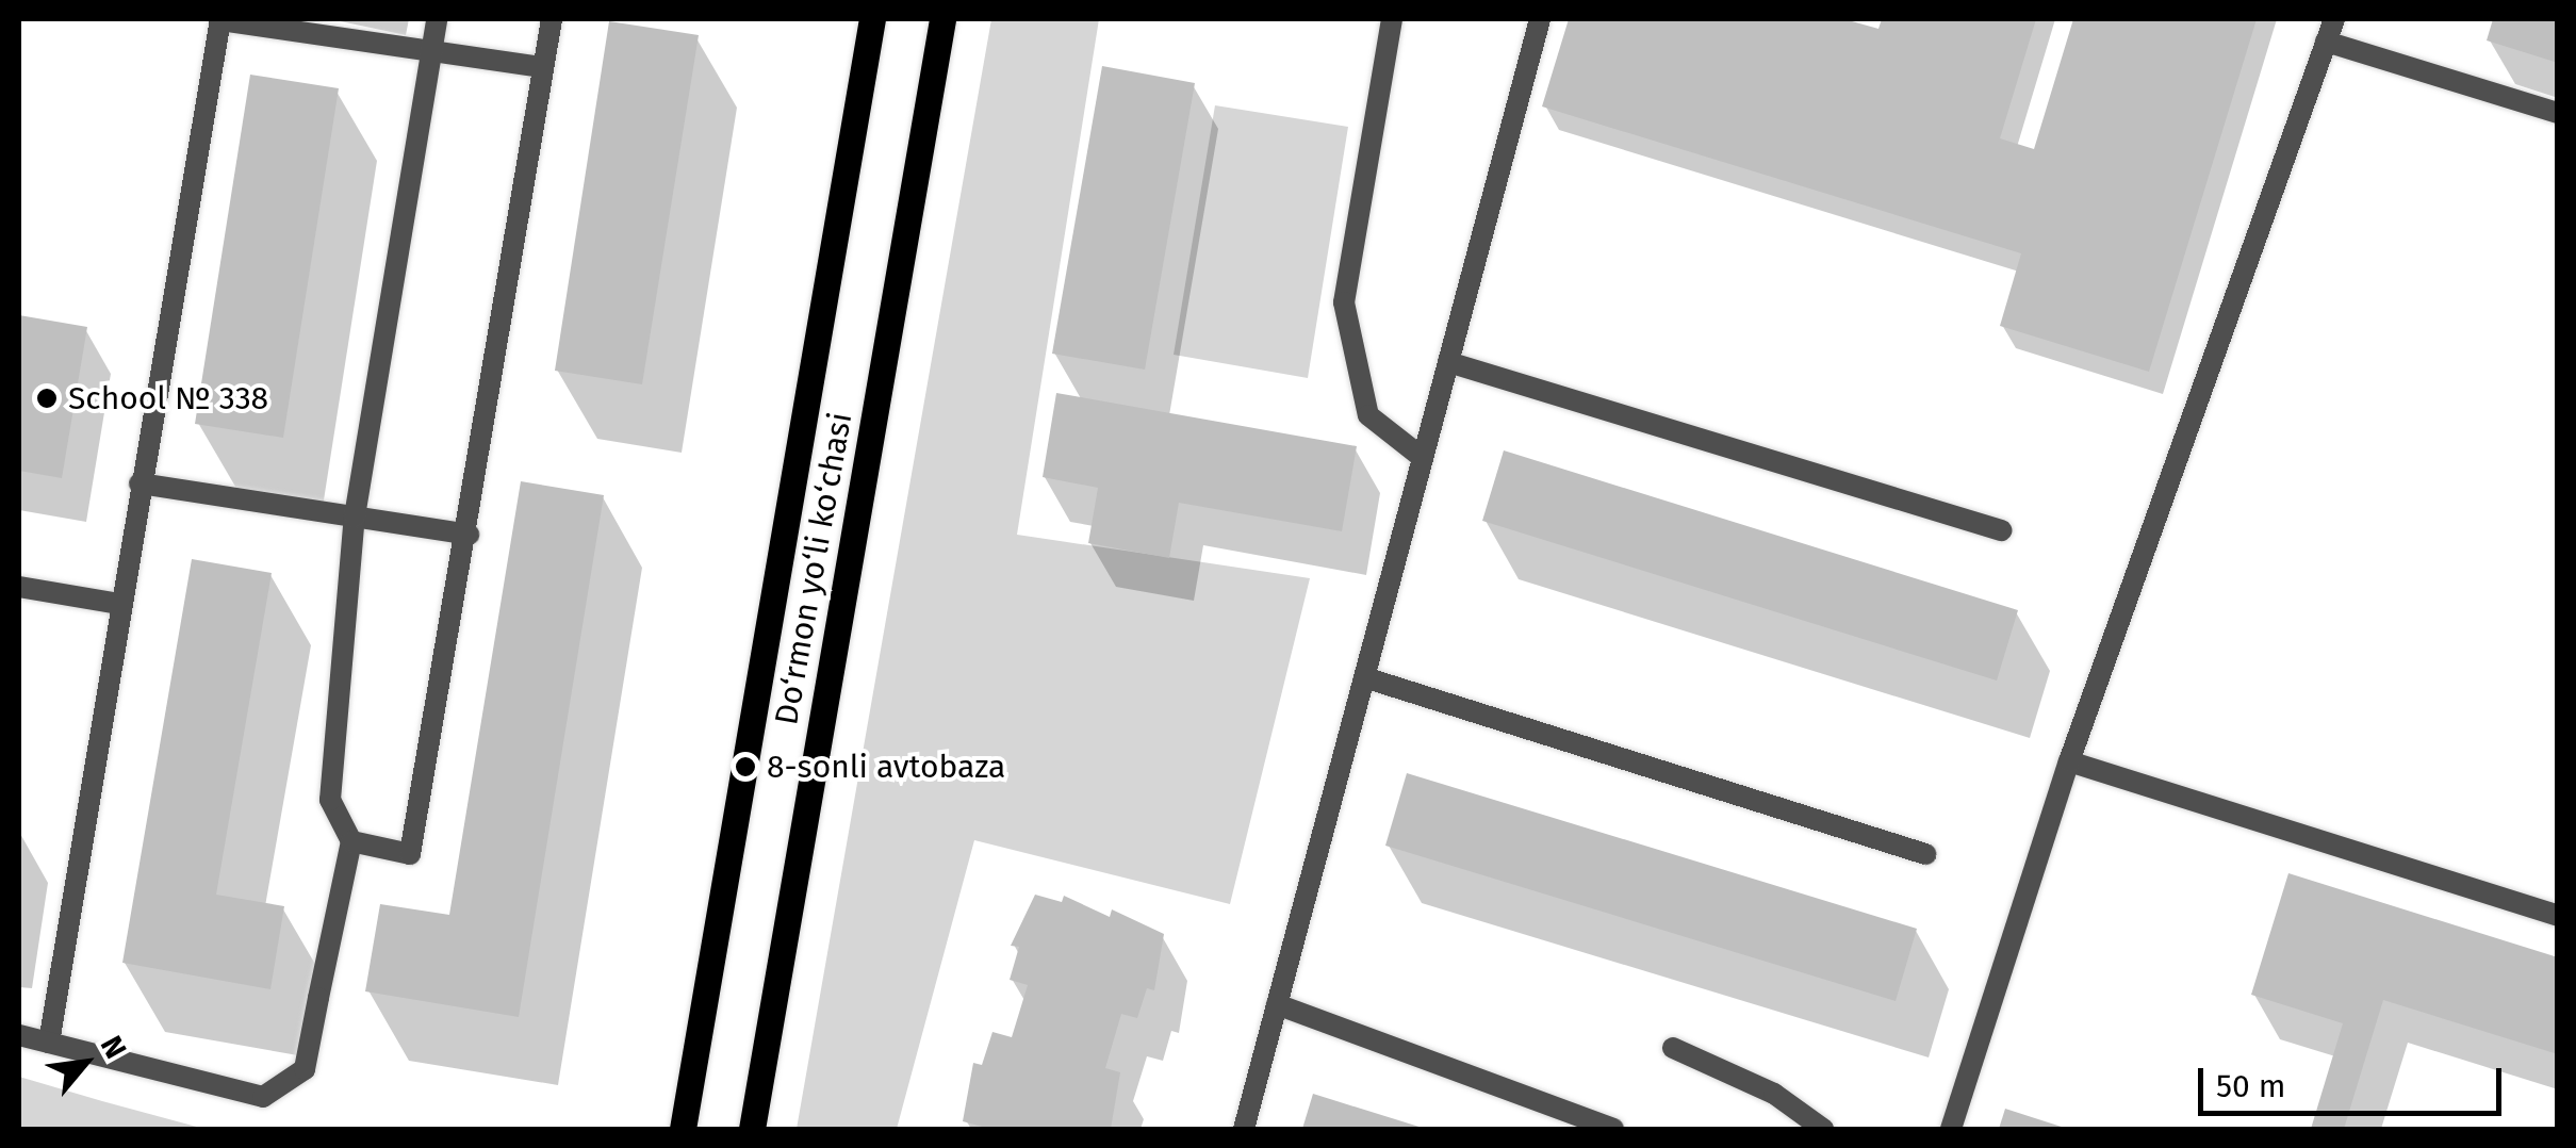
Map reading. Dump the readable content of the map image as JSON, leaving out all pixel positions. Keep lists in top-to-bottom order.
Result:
{
  "streets": {
    "main road": ["Do‘rmon yo‘li ko‘chasi"]
  },
  "places": ["School № 338", "8-sonli avtobaza"],
  "scale_bar": "50 m",
  "north": "top right"
}
